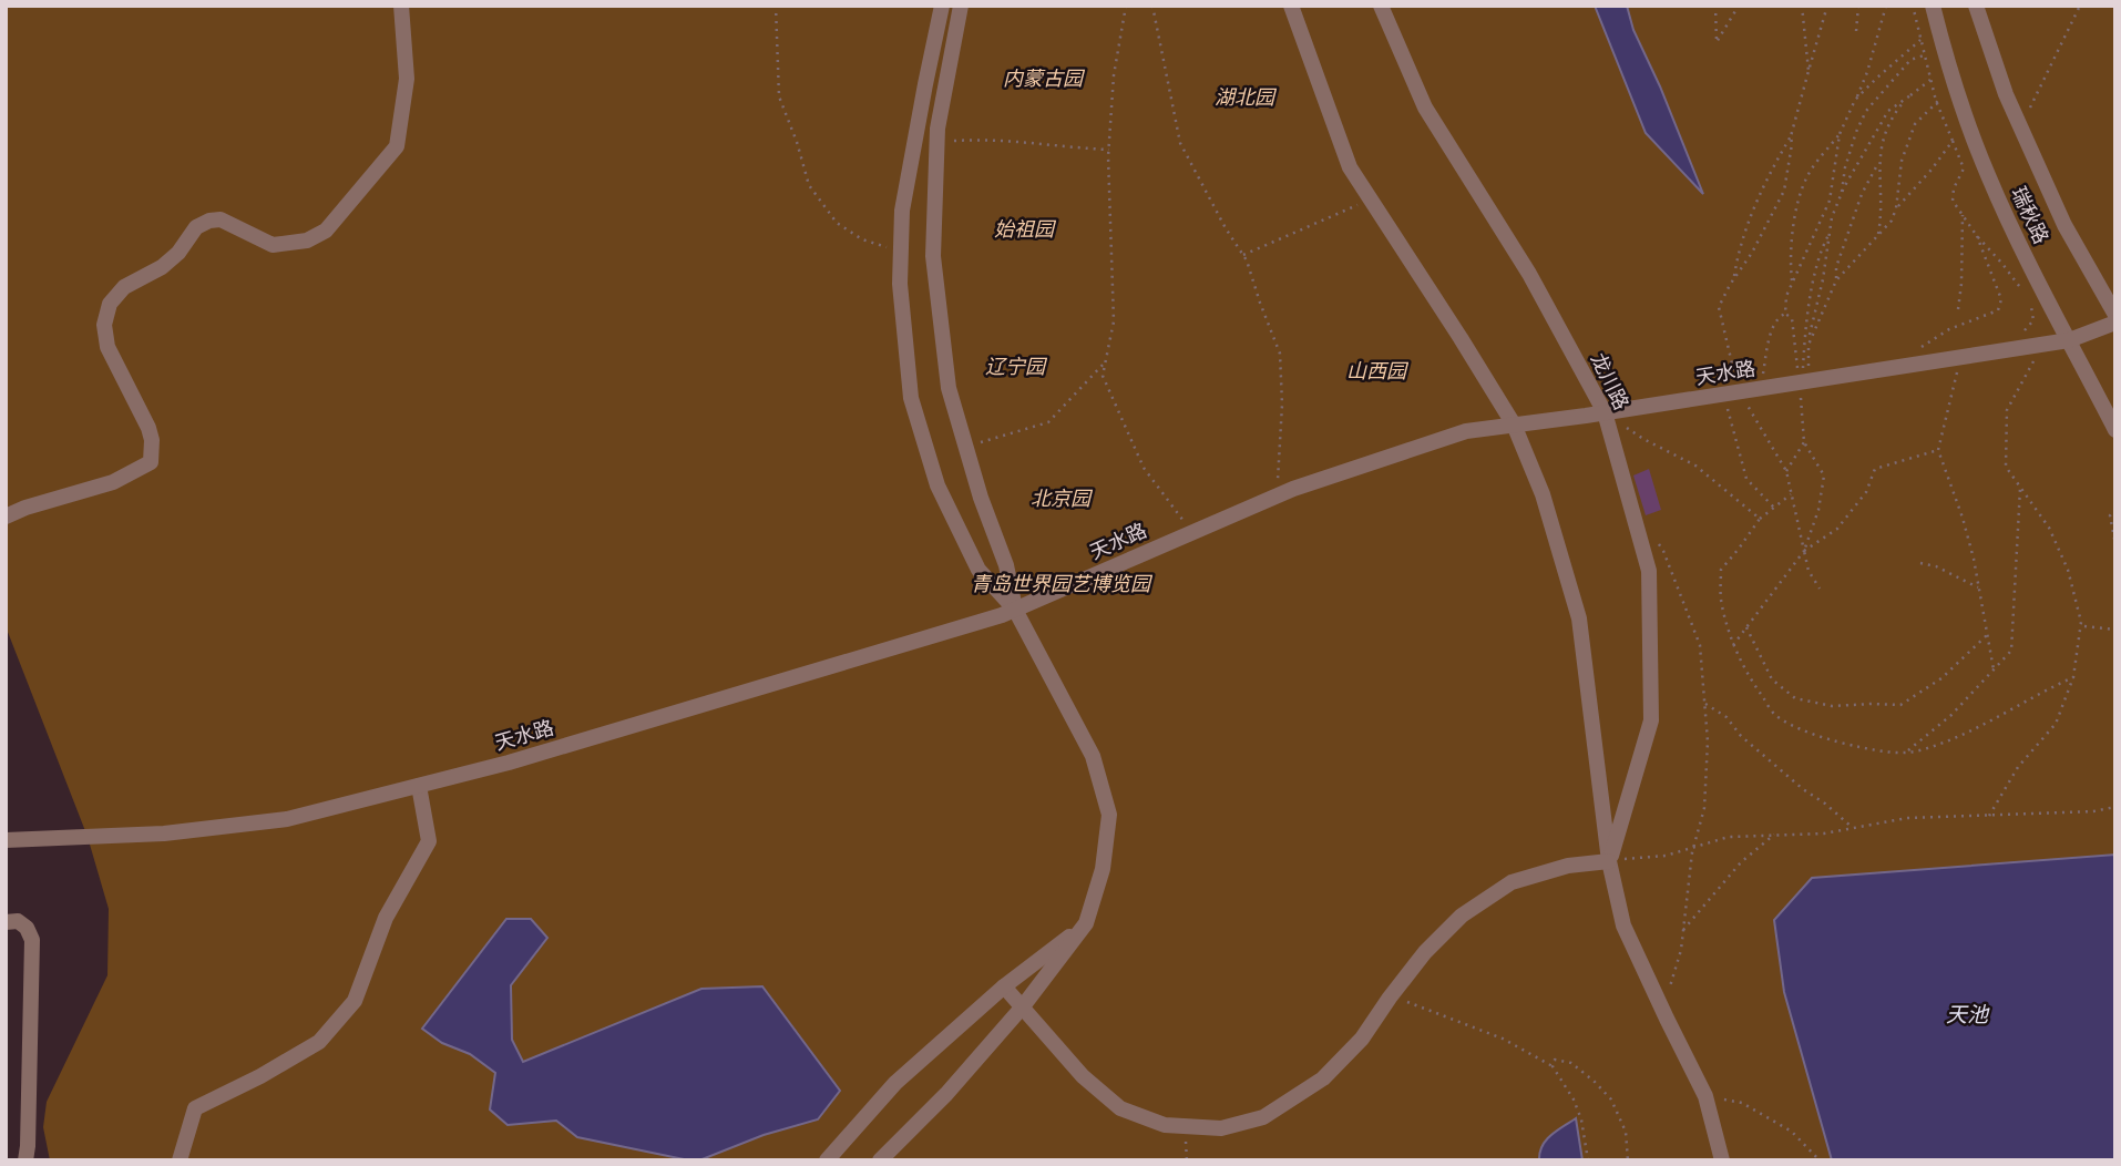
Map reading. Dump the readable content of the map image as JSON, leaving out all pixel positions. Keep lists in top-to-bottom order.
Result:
{
  "streets": {
    "street": ["瑞秋路", "天水路", "龙川路"]
  },
  "crossings": [
    ["瑞秋路", "天水路"],
    ["天水路", "龙川路"]
  ],
  "water": ["天池"],
  "parks": [
    "内蒙古园",
    "湖北园",
    "始祖园",
    "辽宁园",
    "山西园",
    "北京园",
    "青岛世界园艺博览园"
  ]
}
